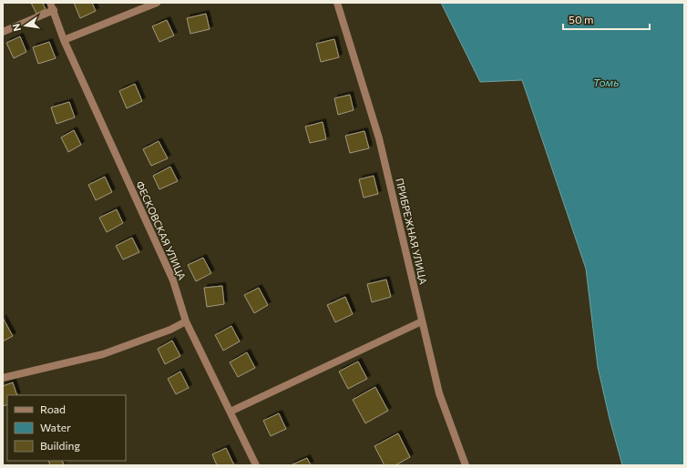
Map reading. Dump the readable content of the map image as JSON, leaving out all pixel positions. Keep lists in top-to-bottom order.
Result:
{
  "streets": {
    "street": ["ФЕСКОВСКАЯ УЛИЦА", "ПРИБРЕЖНАЯ УЛИЦА"]
  },
  "water": ["Томь"],
  "legend": ["Road", "Water", "Building"],
  "scale_bar": "50 m",
  "north": "left"
}
